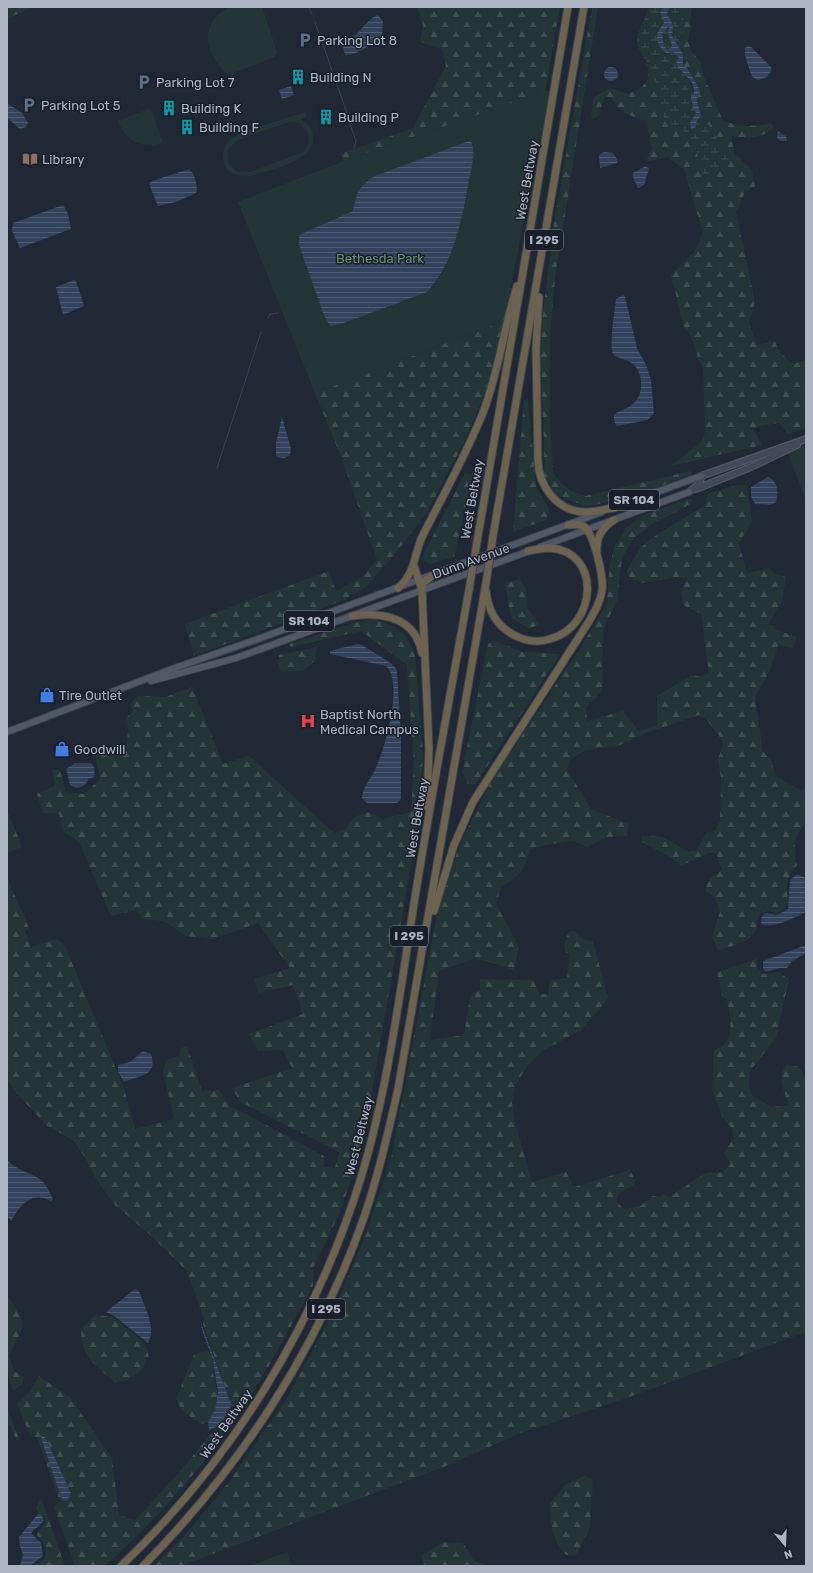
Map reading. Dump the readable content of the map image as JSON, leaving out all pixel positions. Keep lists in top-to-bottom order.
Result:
{
  "streets": {
    "highway": ["West Beltway", "I 295"],
    "main road": ["SR 104", "Dunn Avenue"]
  },
  "parks": ["Bethesda Park"],
  "places": {
    "parking": ["Parking Lot 8", "Parking Lot 7", "Parking Lot 5"],
    "building": [
      "Building N",
      "Building K",
      "Building P",
      "Building F"
    ],
    "library": ["Library"],
    "shop": ["Tire Outlet", "Goodwill"],
    "hospital": ["Baptist North Medical Campus"]
  },
  "north": "bottom"
}
